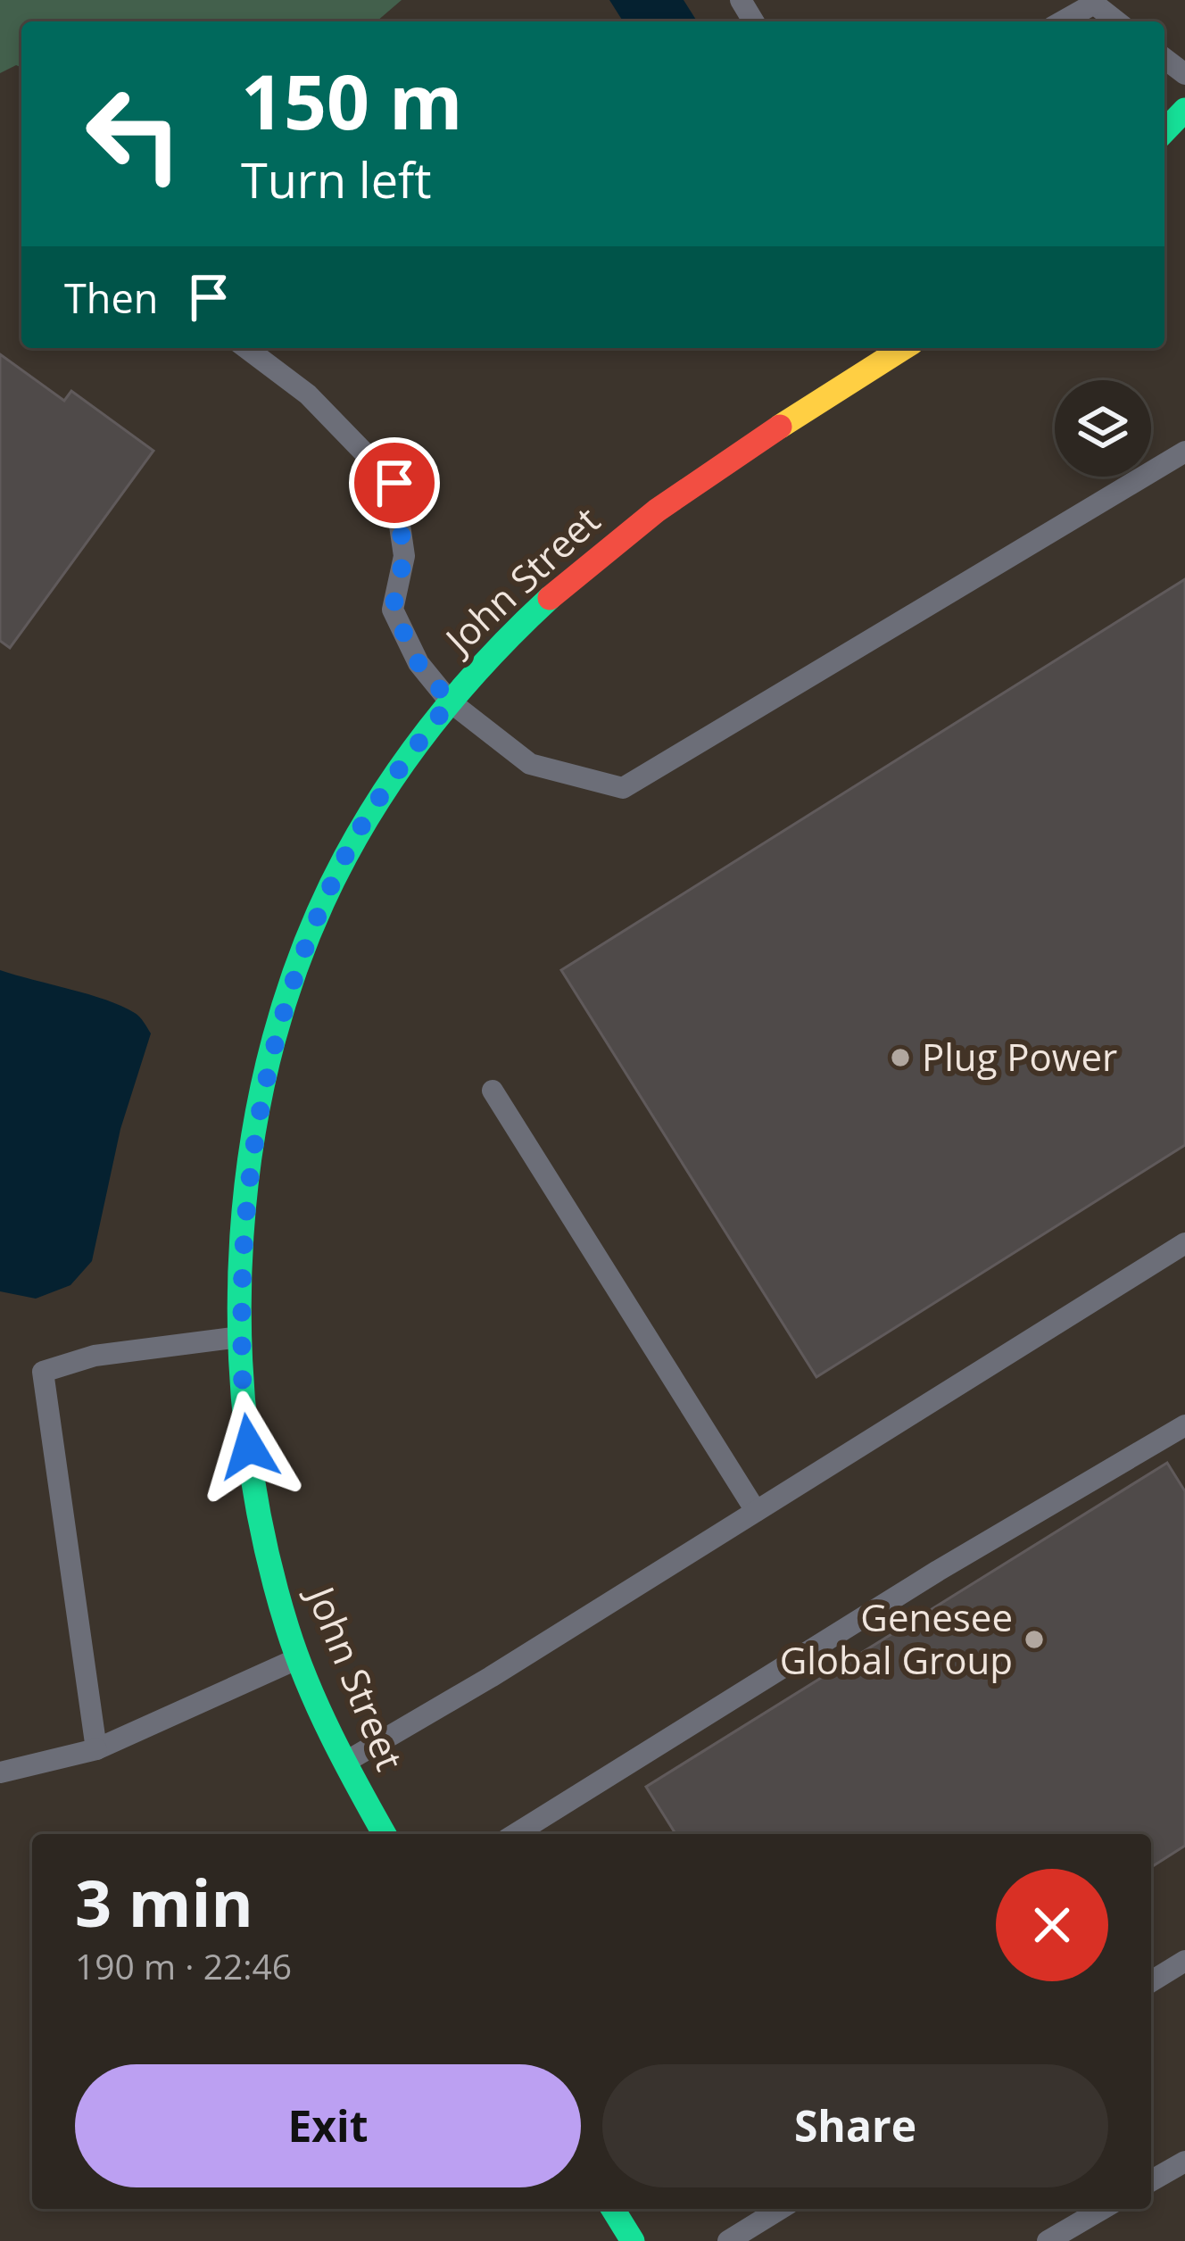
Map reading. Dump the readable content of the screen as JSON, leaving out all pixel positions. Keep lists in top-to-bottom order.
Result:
{
  "streets": {
    "street": ["John Street"]
  },
  "places": ["Plug Power", "Genesee Global Group"],
  "page": {
    "turn": ["150 m", "Turn left"],
    "then": "Then",
    "heading": ["3 min", "190 m · 22:46"],
    "buttons": ["Exit", "Share"]
  }
}
